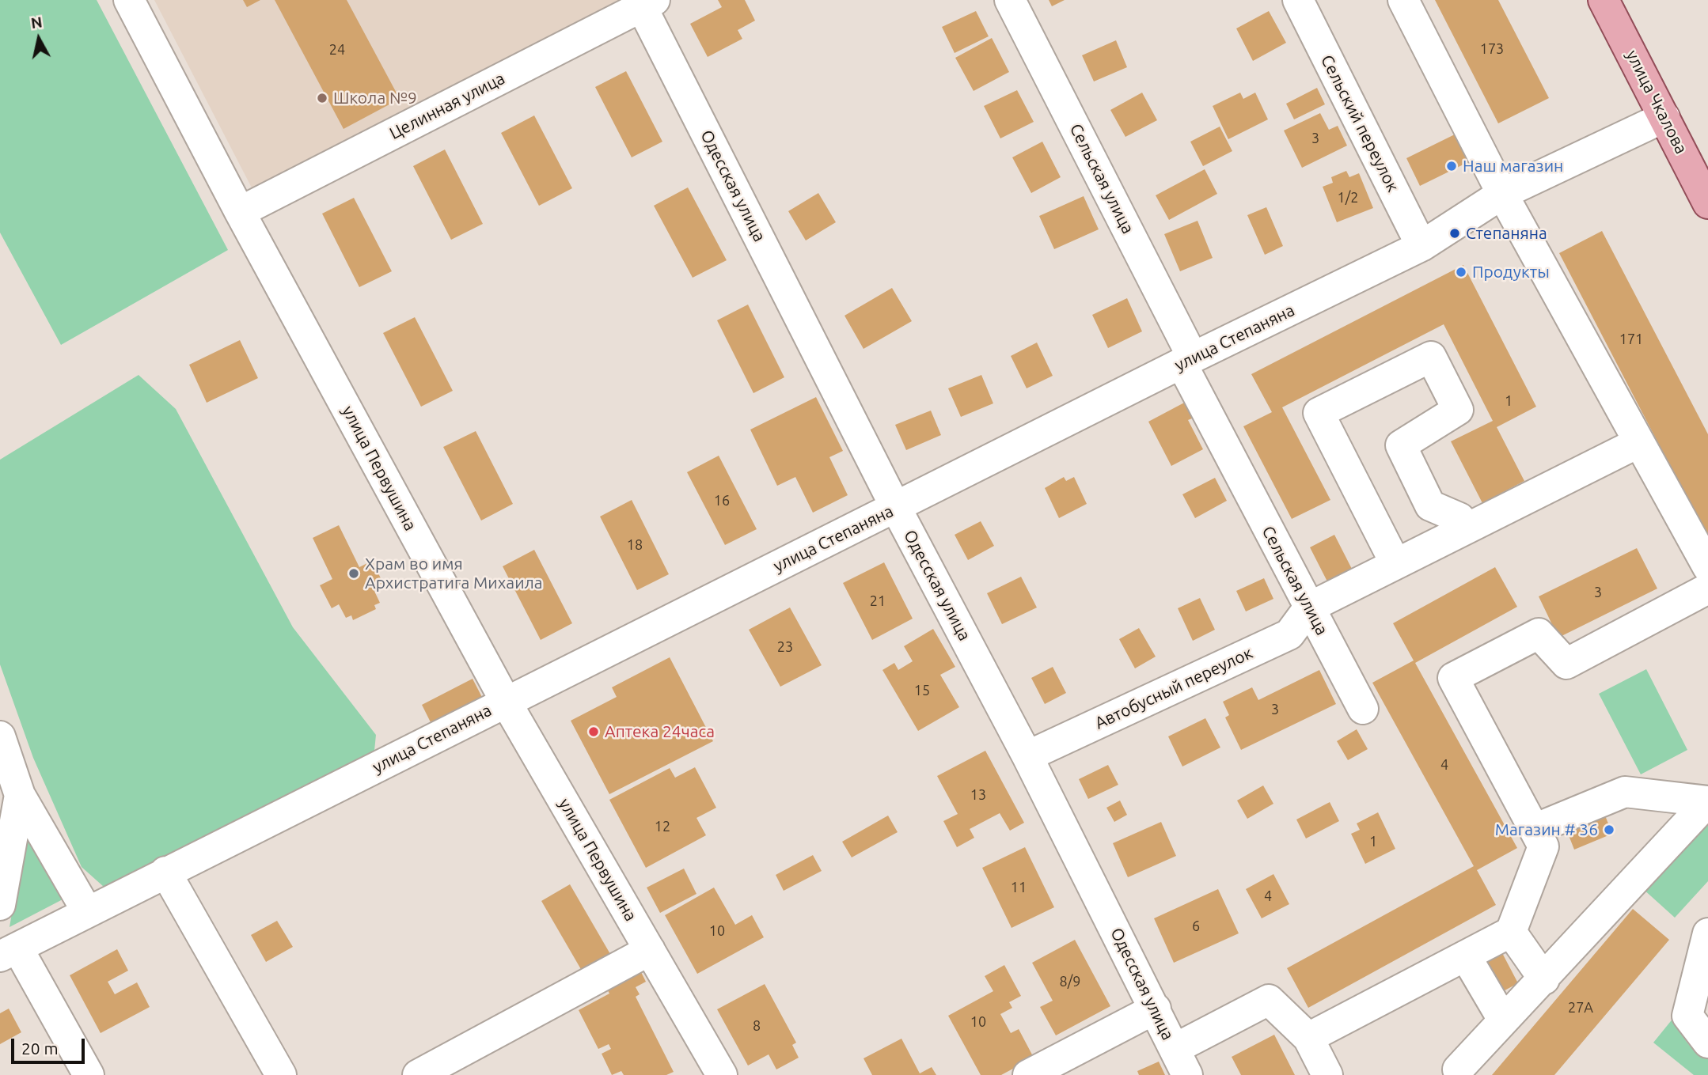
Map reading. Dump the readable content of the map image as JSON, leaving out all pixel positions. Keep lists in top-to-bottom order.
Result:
{
  "streets": {
    "main road": ["улица Чкалова"],
    "street": [
      "Целинная улица",
      "Сельский переулок",
      "Сельская улица",
      "Одесская улица",
      "улица Степаняна",
      "улица Первушина",
      "Автобусный переулок"
    ]
  },
  "crossings": [
    ["улица Чкалова", "улица Степаняна"],
    ["Целинная улица", "Одесская улица"],
    ["Целинная улица", "улица Первушина"],
    ["Сельский переулок", "улица Степаняна"],
    ["Сельская улица", "улица Степаняна"],
    ["Сельская улица", "Автобусный переулок"],
    ["Одесская улица", "улица Степаняна"],
    ["Одесская улица", "Автобусный переулок"],
    ["улица Степаняна", "улица Первушина"]
  ],
  "places": [
    "Школа №9",
    "Наш магазин",
    "Степаняна",
    "Продукты",
    "Храм во имя Архистратига Михаила",
    "Аптека 24часа",
    "Магазин # 36"
  ],
  "house_numbers": [
    "173",
    "24",
    "3",
    "1/2",
    "171",
    "1",
    "16",
    "18",
    "3",
    "21",
    "23",
    "15",
    "3",
    "4",
    "13",
    "12",
    "1",
    "11",
    "4",
    "6",
    "10",
    "8/9",
    "27А",
    "10",
    "8"
  ],
  "scale_bar": "20 m",
  "north": "top"
}
